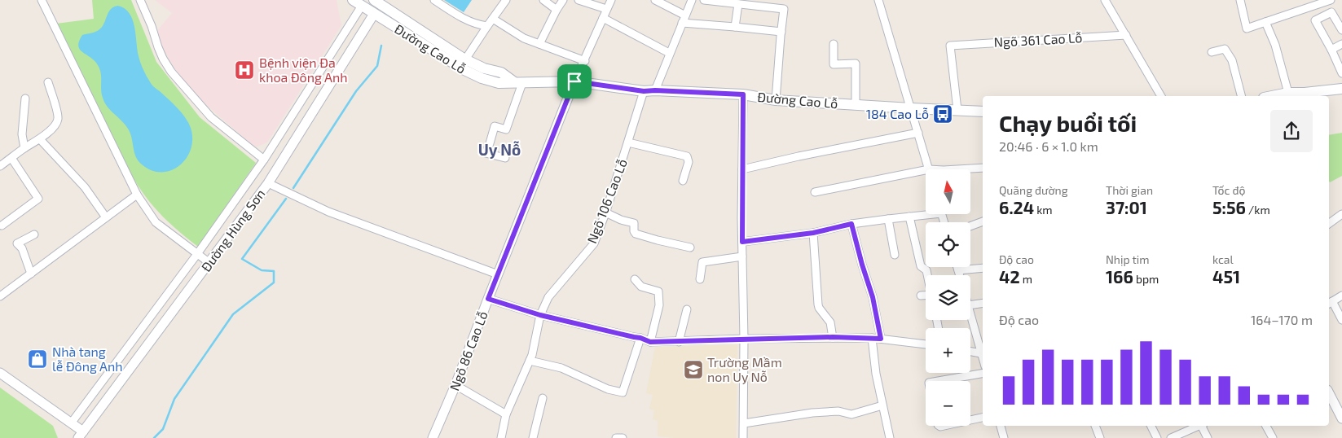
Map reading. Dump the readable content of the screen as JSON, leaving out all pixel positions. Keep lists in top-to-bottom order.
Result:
{
  "streets": {
    "main road": ["Đường Cao Lỗ"],
    "street": [
      "Ngõ 361 Cao Lỗ",
      "Ngõ 106 Cao Lỗ",
      "Đường Hùng Sơn",
      "Ngõ 86 Cao Lỗ"
    ]
  },
  "crossings": [
    ["Ngõ 361 Cao Lỗ", "Đường Cao Lỗ"],
    ["Đường Cao Lỗ", "Ngõ 106 Cao Lỗ"],
    ["Đường Cao Lỗ", "Đường Hùng Sơn"],
    ["Đường Cao Lỗ", "Ngõ 86 Cao Lỗ"]
  ],
  "districts": ["Uy Nỗ"],
  "places": {
    "hospital": ["Bệnh viện Đa khoa Đông Anh"],
    "bus stop": ["184 Cao Lỗ"],
    "shop": ["Nhà tang lễ Đông Anh"],
    "school or university": ["Trường Mầm non Uy Nỗ"]
  },
  "north": "top",
  "page": {
    "heading": ["Chạy buổi tối", "20:46 · 6 × 1.0 km"],
    "stats": [
      ["Quãng đường", "6.24 km"],
      ["Thời gian", "37:01"],
      ["Tốc độ", "5:56 /km"],
      ["Độ cao", "42 m"],
      ["Nhịp tim", "166 bpm"],
      ["kcal", "451"]
    ],
    "map_buttons": ["+", "−"],
    "chart": ["Độ cao", "164–170 m"]
  }
}
